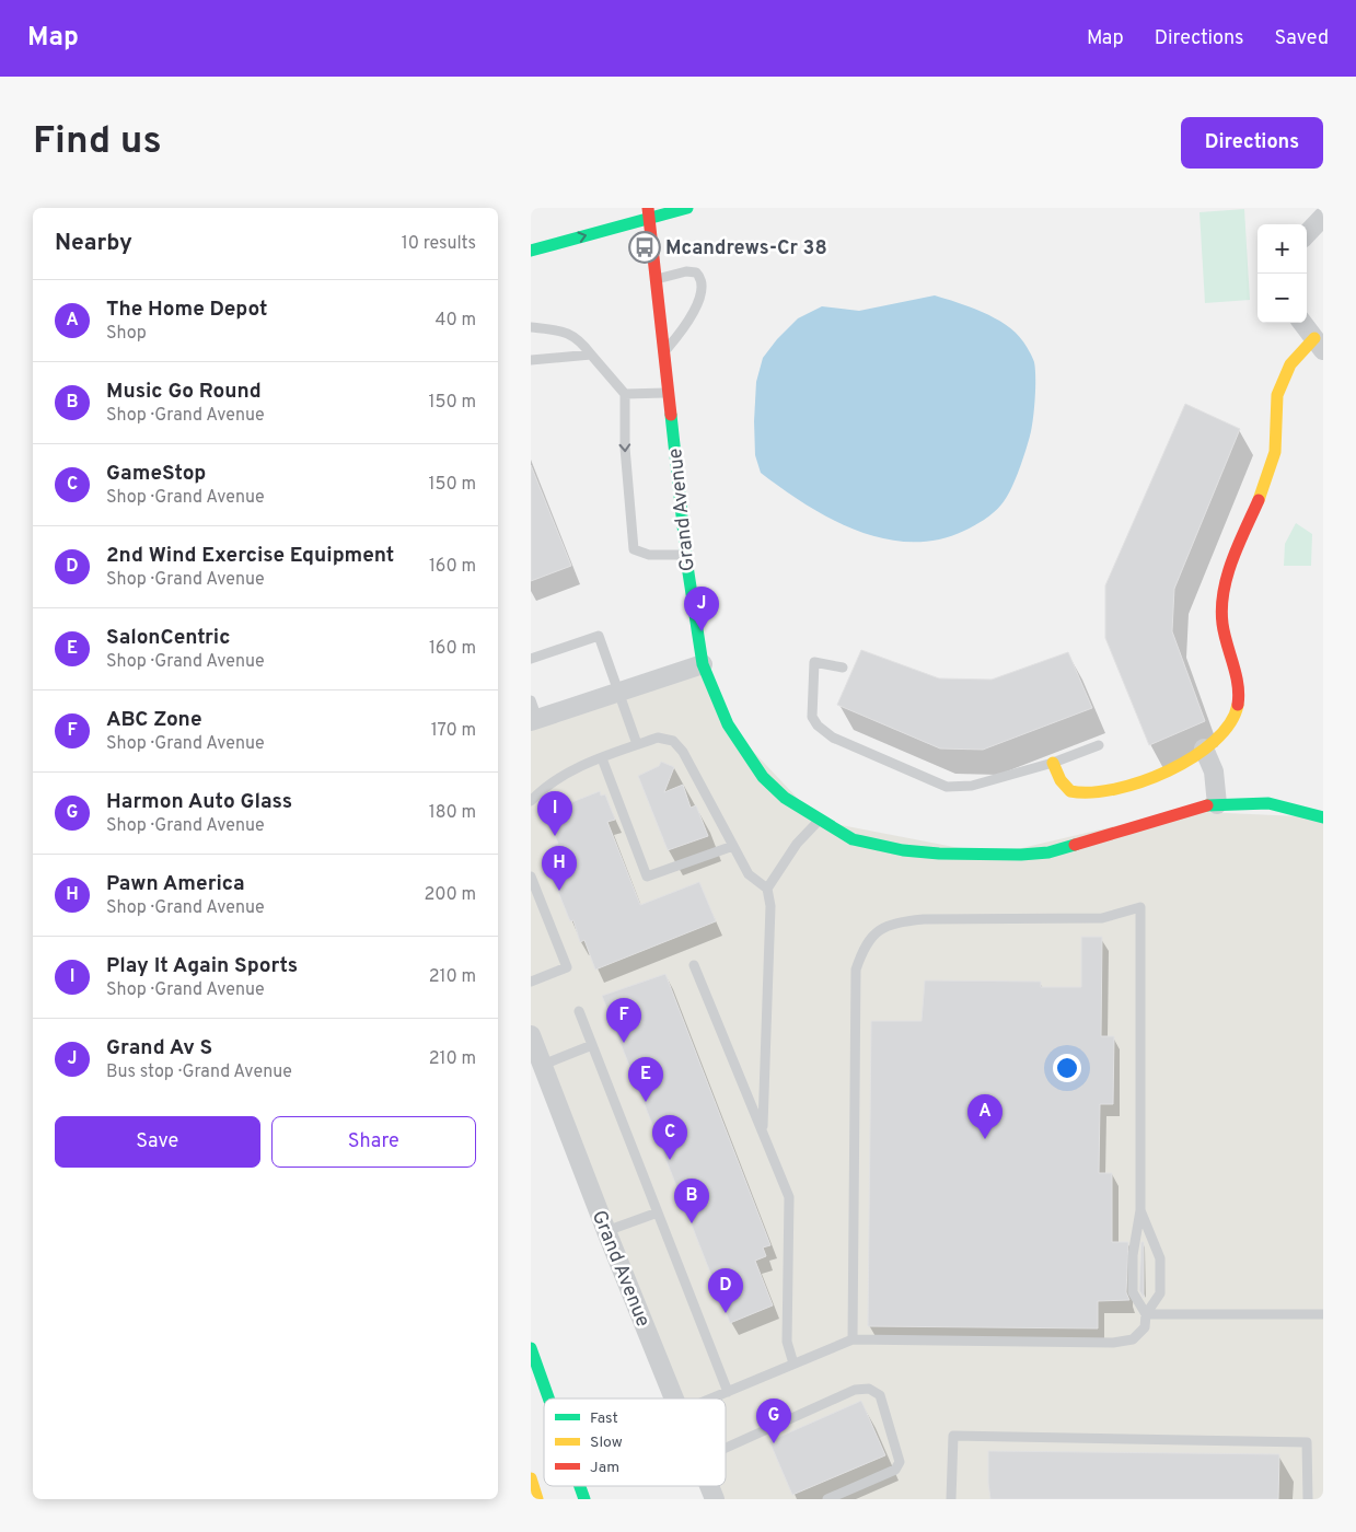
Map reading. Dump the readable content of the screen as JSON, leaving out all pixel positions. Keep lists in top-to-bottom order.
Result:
{
  "streets": {
    "main road": ["Grand Avenue"]
  },
  "places": {
    "bus stop": ["Mcandrews-Cr 38"]
  },
  "legend": ["Fast", "Slow", "Jam"],
  "page": {
    "header": "Map",
    "nav": ["Map", "Directions", "Saved"],
    "buttons": [
      "Directions",
      ["Save", "Share"]
    ],
    "title": "Find us",
    "heading": ["Nearby", "10 results"],
    "map_buttons": ["+", "−"],
    "list": [
      {
        "mark": "A",
        "name": "The Home Depot",
        "note": "Shop",
        "value": "40 m"
      },
      {
        "mark": "B",
        "name": "Music Go Round",
        "note": "Shop · Grand Avenue",
        "value": "150 m"
      },
      {
        "mark": "C",
        "name": "GameStop",
        "note": "Shop · Grand Avenue",
        "value": "150 m"
      },
      {
        "mark": "D",
        "name": "2nd Wind Exercise Equipment",
        "note": "Shop · Grand Avenue",
        "value": "160 m"
      },
      {
        "mark": "E",
        "name": "SalonCentric",
        "note": "Shop · Grand Avenue",
        "value": "160 m"
      },
      {
        "mark": "F",
        "name": "ABC Zone",
        "note": "Shop · Grand Avenue",
        "value": "170 m"
      },
      {
        "mark": "G",
        "name": "Harmon Auto Glass",
        "note": "Shop · Grand Avenue",
        "value": "180 m"
      },
      {
        "mark": "H",
        "name": "Pawn America",
        "note": "Shop · Grand Avenue",
        "value": "200 m"
      },
      {
        "mark": "I",
        "name": "Play It Again Sports",
        "note": "Shop · Grand Avenue",
        "value": "210 m"
      },
      {
        "mark": "J",
        "name": "Grand Av S",
        "note": "Bus stop · Grand Avenue",
        "value": "210 m"
      }
    ],
    "pins": [
      "J",
      "I",
      "H",
      "F",
      "E",
      "A",
      "C",
      "B",
      "D",
      "G"
    ]
  }
}
